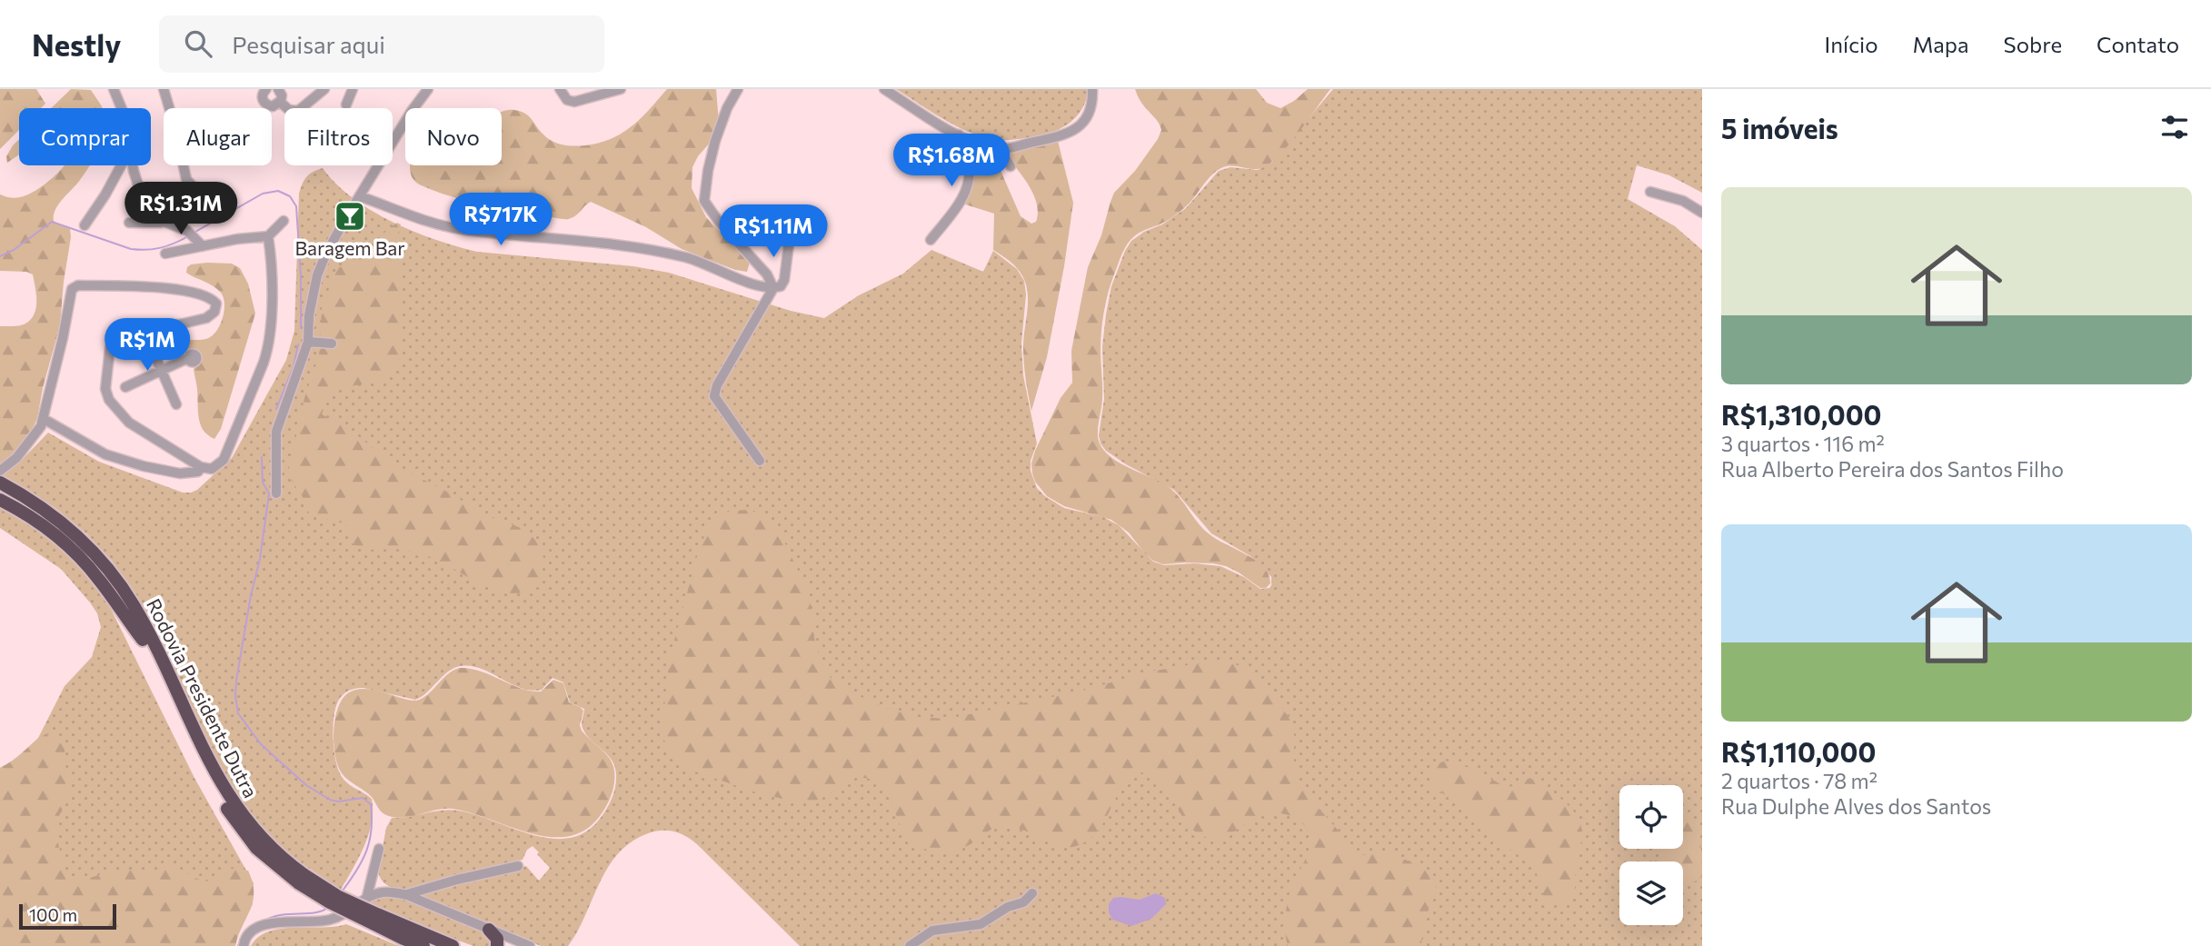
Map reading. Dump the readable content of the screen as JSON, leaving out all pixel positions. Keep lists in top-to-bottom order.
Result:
{
  "streets": {
    "highway": ["Rodovia Presidente Dutra"]
  },
  "places": {
    "bar": ["Baragem Bar"]
  },
  "scale_bar": "100 m",
  "page": {
    "header": "Nestly",
    "search": "Pesquisar aqui",
    "nav": [
      "Início",
      "Mapa",
      "Sobre",
      "Contato"
    ],
    "heading": "5 imóveis",
    "chip": [
      "Comprar",
      "Alugar",
      "Filtros",
      "Novo"
    ],
    "price": [
      "R$1.68M",
      "R$1.31M",
      "R$717K",
      "R$1.11M",
      "R$1M"
    ],
    "list": [
      {
        "name": "R$1,310,000",
        "note": "3 quartos · 116 m² · Rua Alberto Pereira dos Santos Filho"
      },
      {
        "name": "R$1,110,000",
        "note": "2 quartos · 78 m² · Rua Dulphe Alves dos Santos"
      }
    ],
    "scale": "100 m"
  }
}
